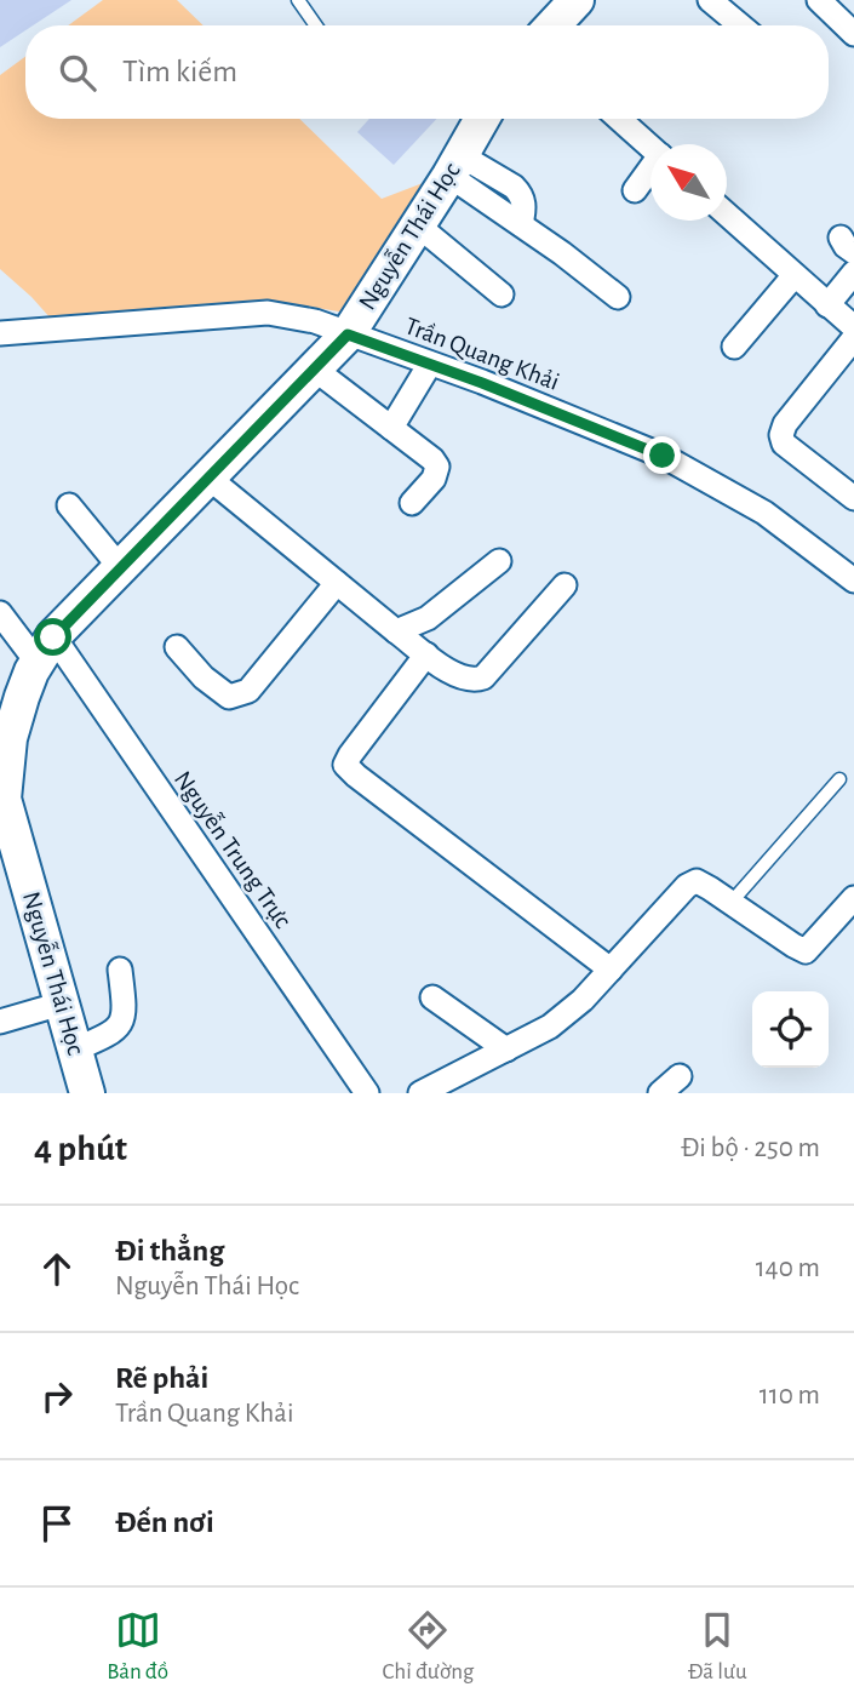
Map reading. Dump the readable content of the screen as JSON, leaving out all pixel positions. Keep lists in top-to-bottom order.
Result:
{
  "streets": {
    "street": ["Nguyễn Thái Học", "Trần Quang Khải", "Nguyễn Trung Trực"]
  },
  "crossings": [
    ["Nguyễn Thái Học", "Trần Quang Khải"],
    ["Nguyễn Thái Học", "Nguyễn Trung Trực"]
  ],
  "north": "top left",
  "page": {
    "search": "Tìm kiếm",
    "heading": ["4 phút", "Đi bộ · 250 m"],
    "list": [
      ["Đi thẳng", "Nguyễn Thái Học", "140 m"],
      ["Rẽ phải", "Trần Quang Khải", "110 m"],
      "Đến nơi"
    ],
    "nav": ["Bản đồ", "Chỉ đường", "Đã lưu"]
  }
}
